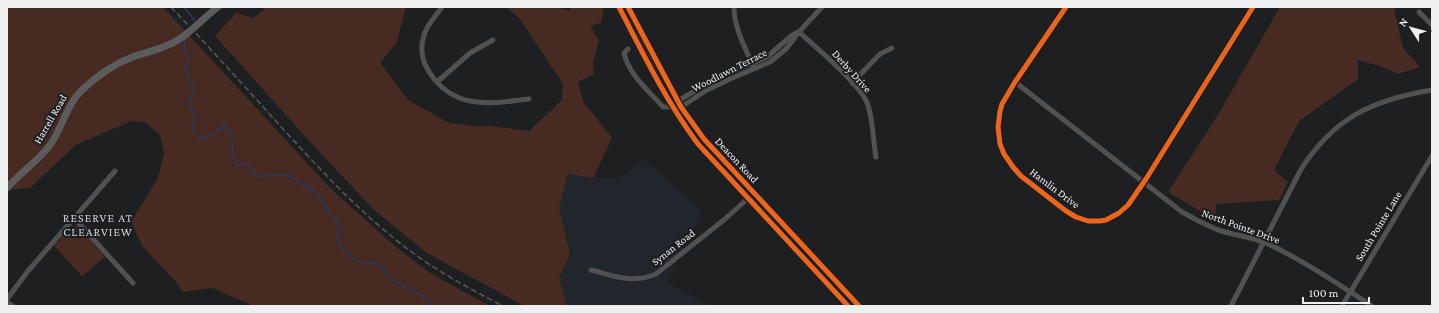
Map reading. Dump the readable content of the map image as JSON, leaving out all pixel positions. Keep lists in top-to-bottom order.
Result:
{
  "streets": {
    "main road": ["Harrell Road", "Deacon Road"],
    "street": [
      "Woodlawn Terrace",
      "Derby Drive",
      "Hamlin Drive",
      "North Pointe Drive",
      "South Pointe Lane",
      "Synan Road"
    ]
  },
  "crossings": [
    ["Woodlawn Terrace", "Derby Drive"],
    ["Woodlawn Terrace", "Deacon Road"],
    ["Deacon Road", "Synan Road"],
    ["Hamlin Drive", "North Pointe Drive"],
    ["North Pointe Drive", "South Pointe Lane"]
  ],
  "districts": ["RESERVE AT CLEARVIEW"],
  "scale_bar": "100 m",
  "north": "top left"
}
